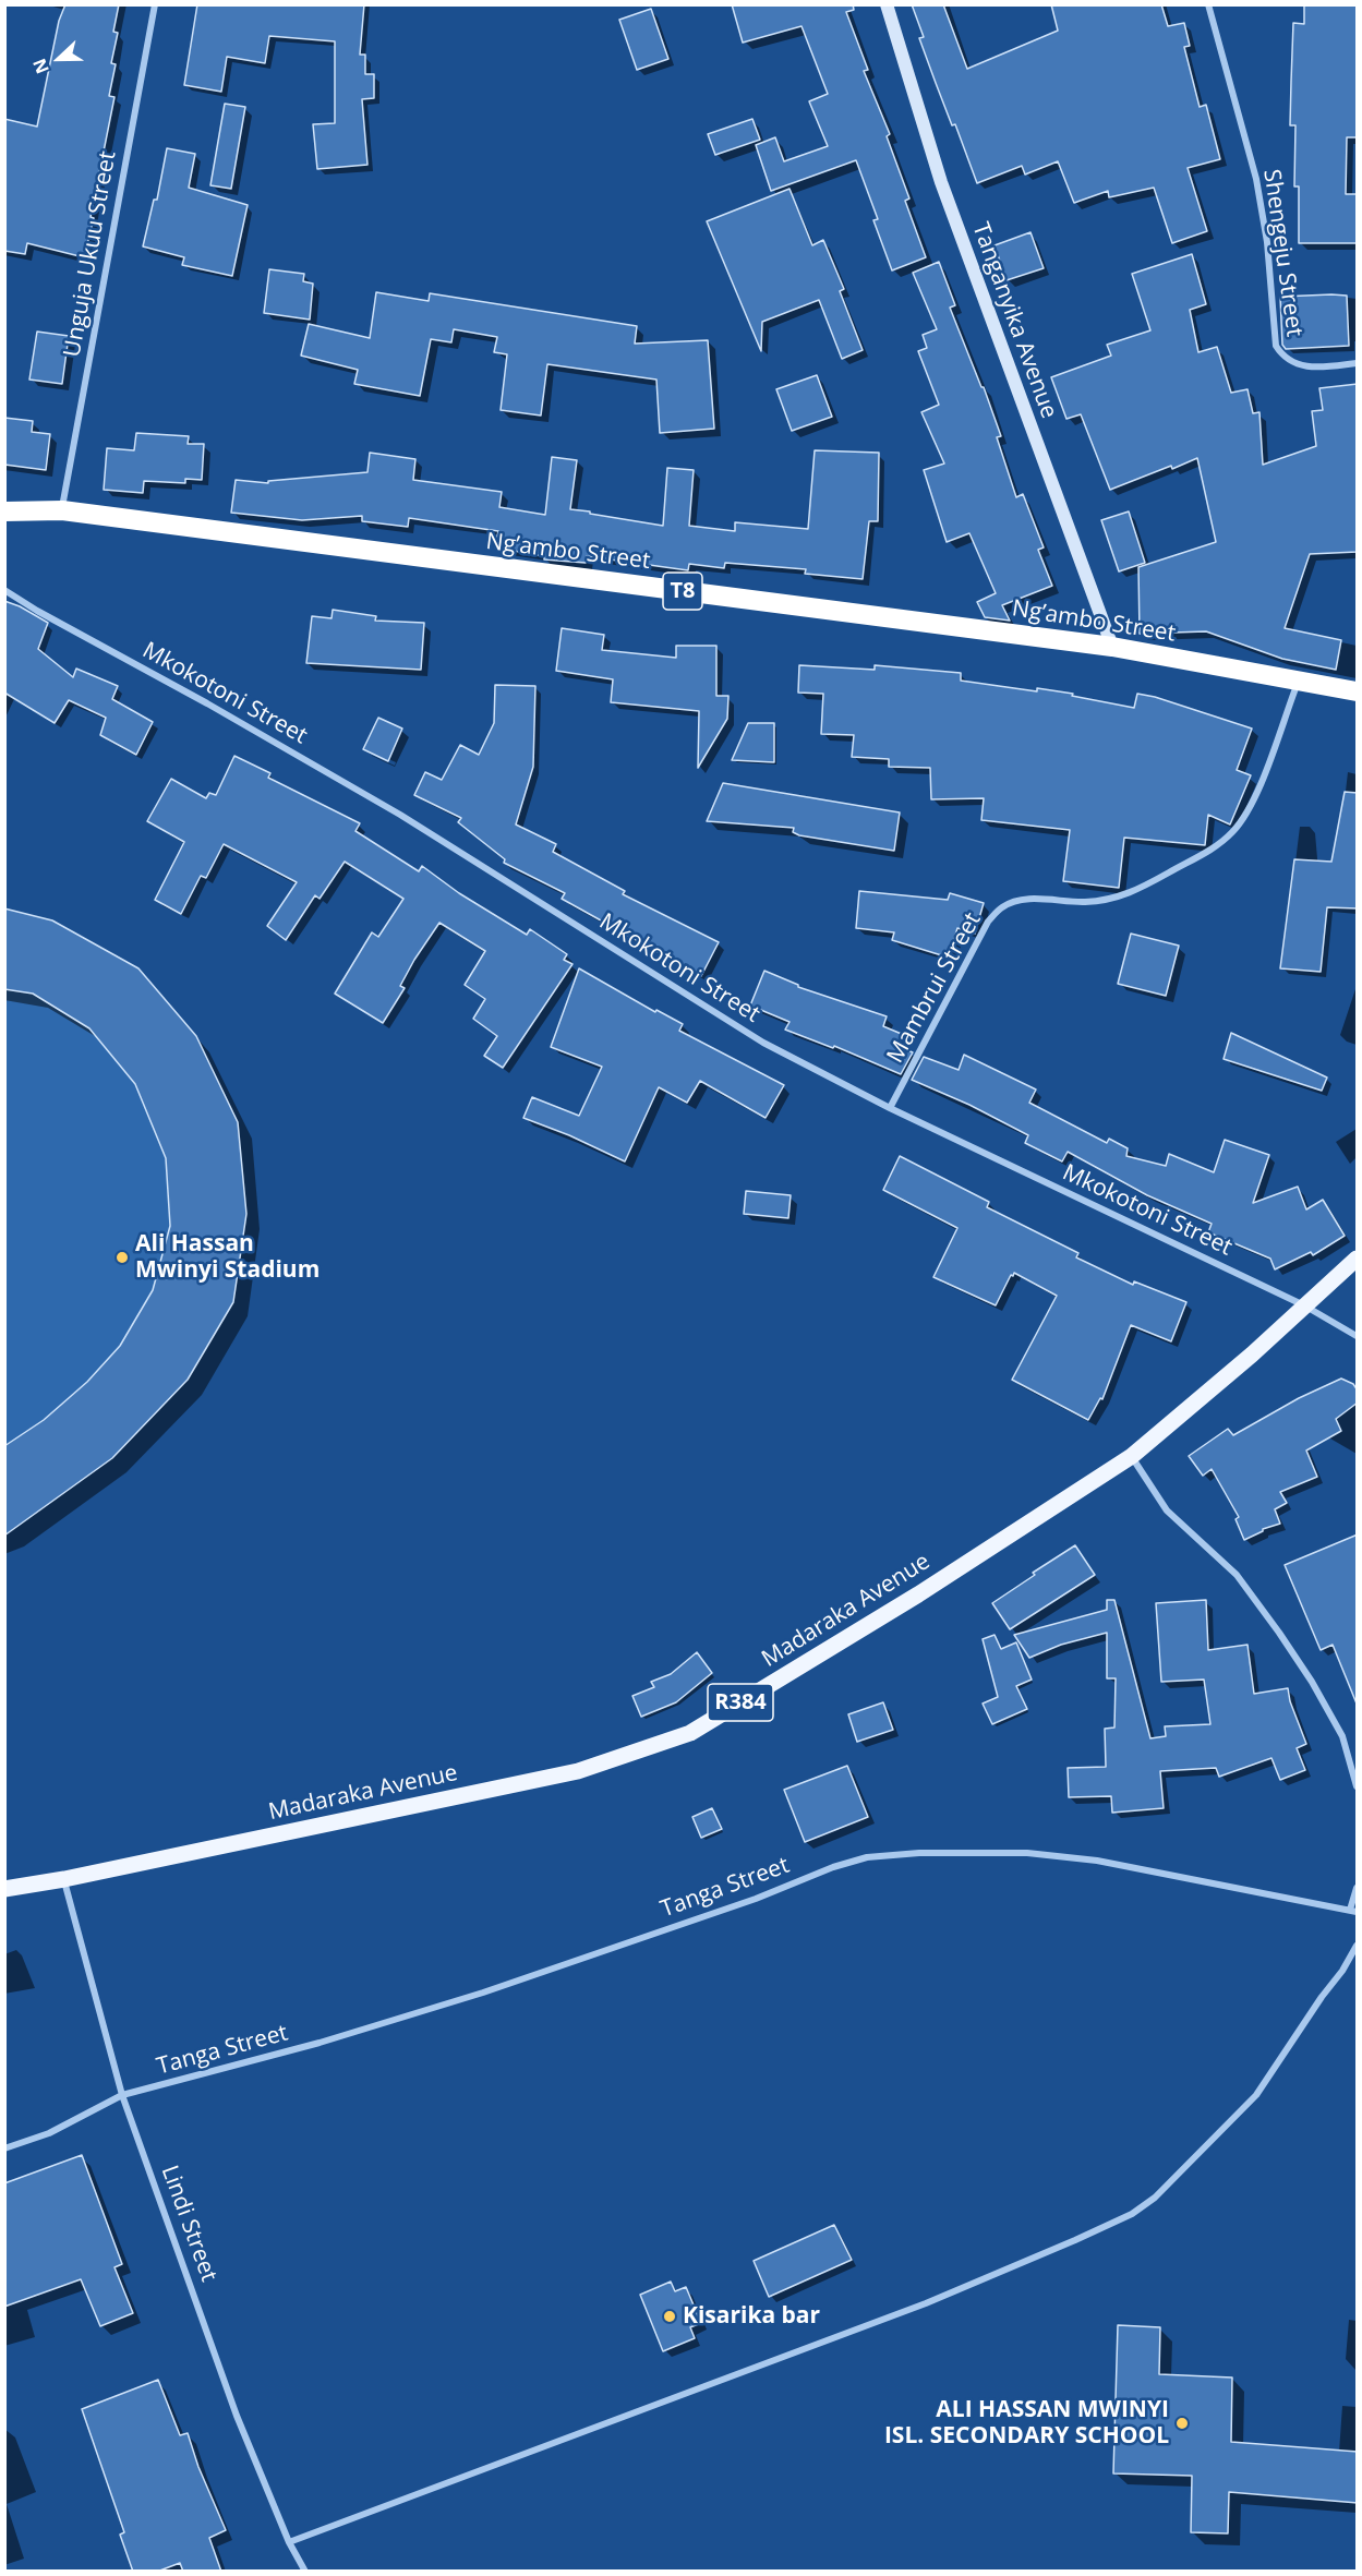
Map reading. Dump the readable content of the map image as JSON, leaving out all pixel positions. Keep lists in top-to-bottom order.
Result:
{
  "streets": {
    "highway": ["Ng’ambo Street", "T8"],
    "main road": ["Tanganyika Avenue", "Madaraka Avenue", "R384"],
    "street": [
      "Shengeju Street",
      "Unguja Ukuu Street",
      "Mkokotoni Street",
      "Mambrui Street",
      "Tanga Street",
      "Lindi Street"
    ]
  },
  "crossings": [
    ["Unguja Ukuu Street", "Ng’ambo Street"],
    ["Tanganyika Avenue", "Ng’ambo Street"],
    ["Ng’ambo Street", "Mambrui Street"],
    ["Mkokotoni Street", "Mambrui Street"],
    ["Mkokotoni Street", "Madaraka Avenue"],
    ["Madaraka Avenue", "Lindi Street"],
    ["Tanga Street", "Lindi Street"]
  ],
  "places": ["Ali Hassan Mwinyi Stadium", "Kisarika bar", "ALI HASSAN MWINYI ISL. SECONDARY SCHOOL"],
  "north": "left"
}
